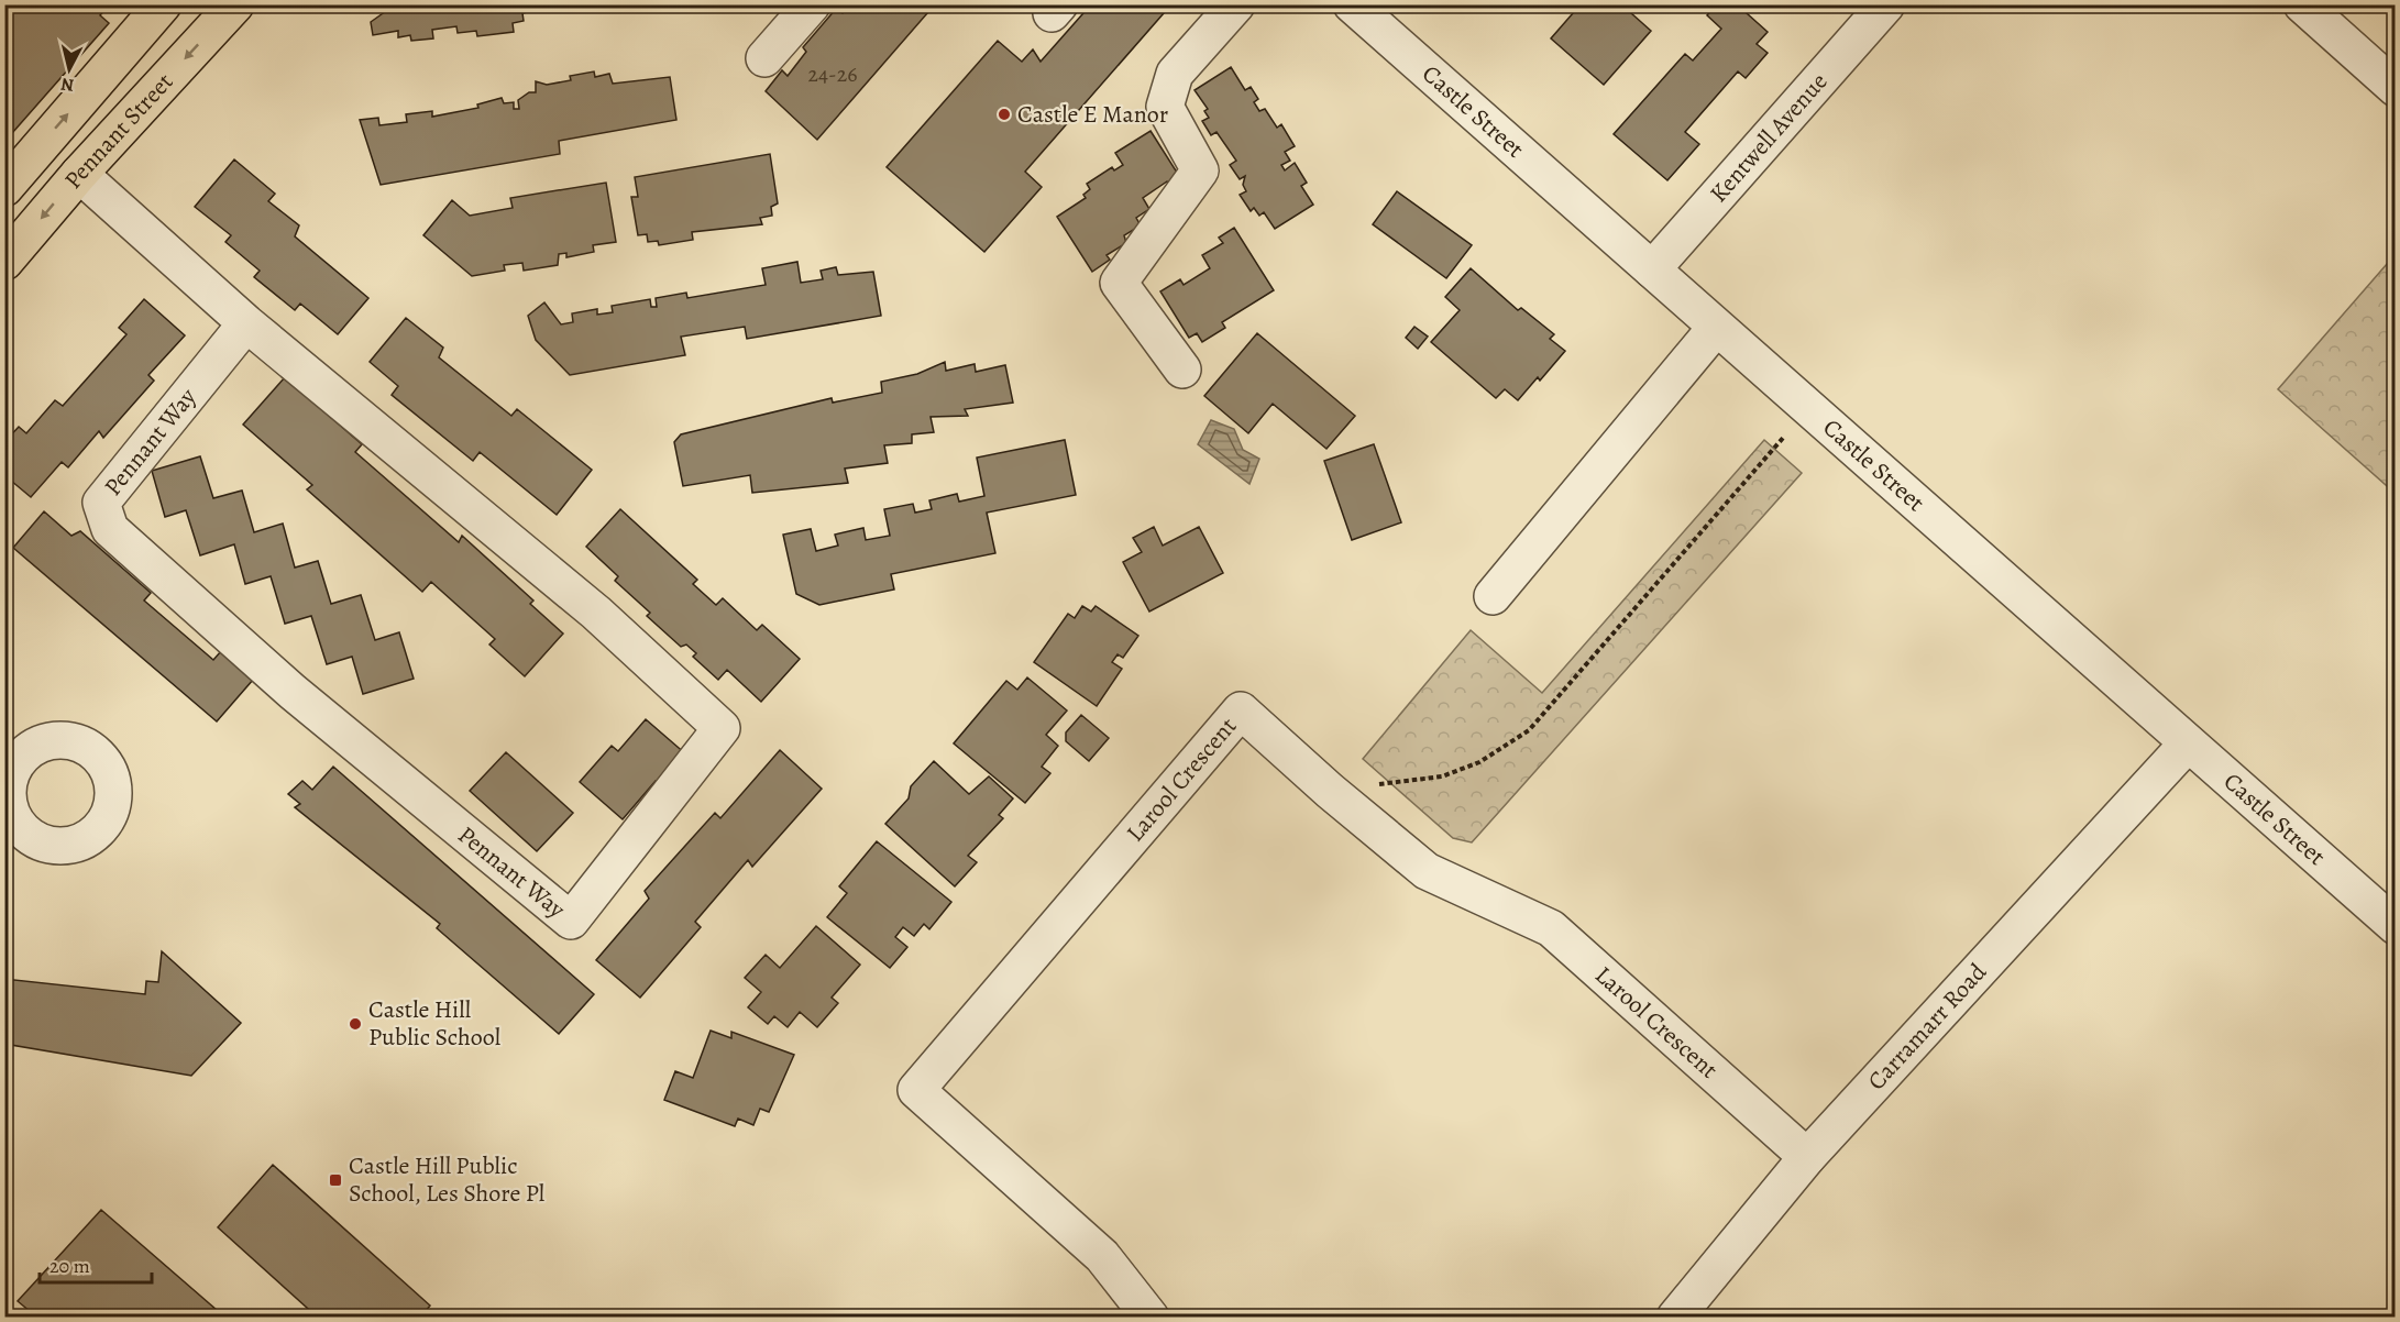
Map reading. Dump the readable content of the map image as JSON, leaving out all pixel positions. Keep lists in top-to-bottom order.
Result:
{
  "streets": {
    "main road": ["Pennant Street"],
    "street": [
      "Castle Street",
      "Kentwell Avenue",
      "Pennant Way",
      "Larool Crescent",
      "Carramarr Road"
    ]
  },
  "crossings": [
    ["Castle Street", "Kentwell Avenue"],
    ["Castle Street", "Carramarr Road"],
    ["Pennant Street", "Pennant Way"],
    ["Larool Crescent", "Carramarr Road"]
  ],
  "places": {
    "other": ["Castle E Manor", "Castle Hill Public School"],
    "transit": ["Castle Hill Public School, Les Shore Pl"]
  },
  "house_numbers": ["24-26"],
  "scale_bar": "20 m",
  "north": "bottom"
}
